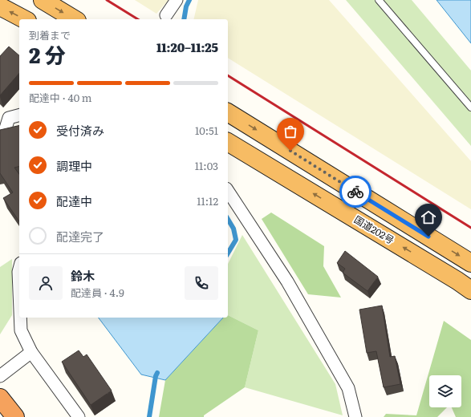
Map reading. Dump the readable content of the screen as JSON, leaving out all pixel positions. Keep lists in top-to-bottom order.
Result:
{
  "streets": {
    "highway": ["国道202号"]
  },
  "page": {
    "heading": ["2 分", "到着まで", "11:20–11:25"],
    "panel": ["鈴木", "配達員 · 4.9"],
    "bar": "配達中 · 40 m",
    "list": [
      ["受付済み", "10:51"],
      ["調理中", "11:03"],
      ["配達中", "11:12"],
      "配達完了"
    ]
  }
}
